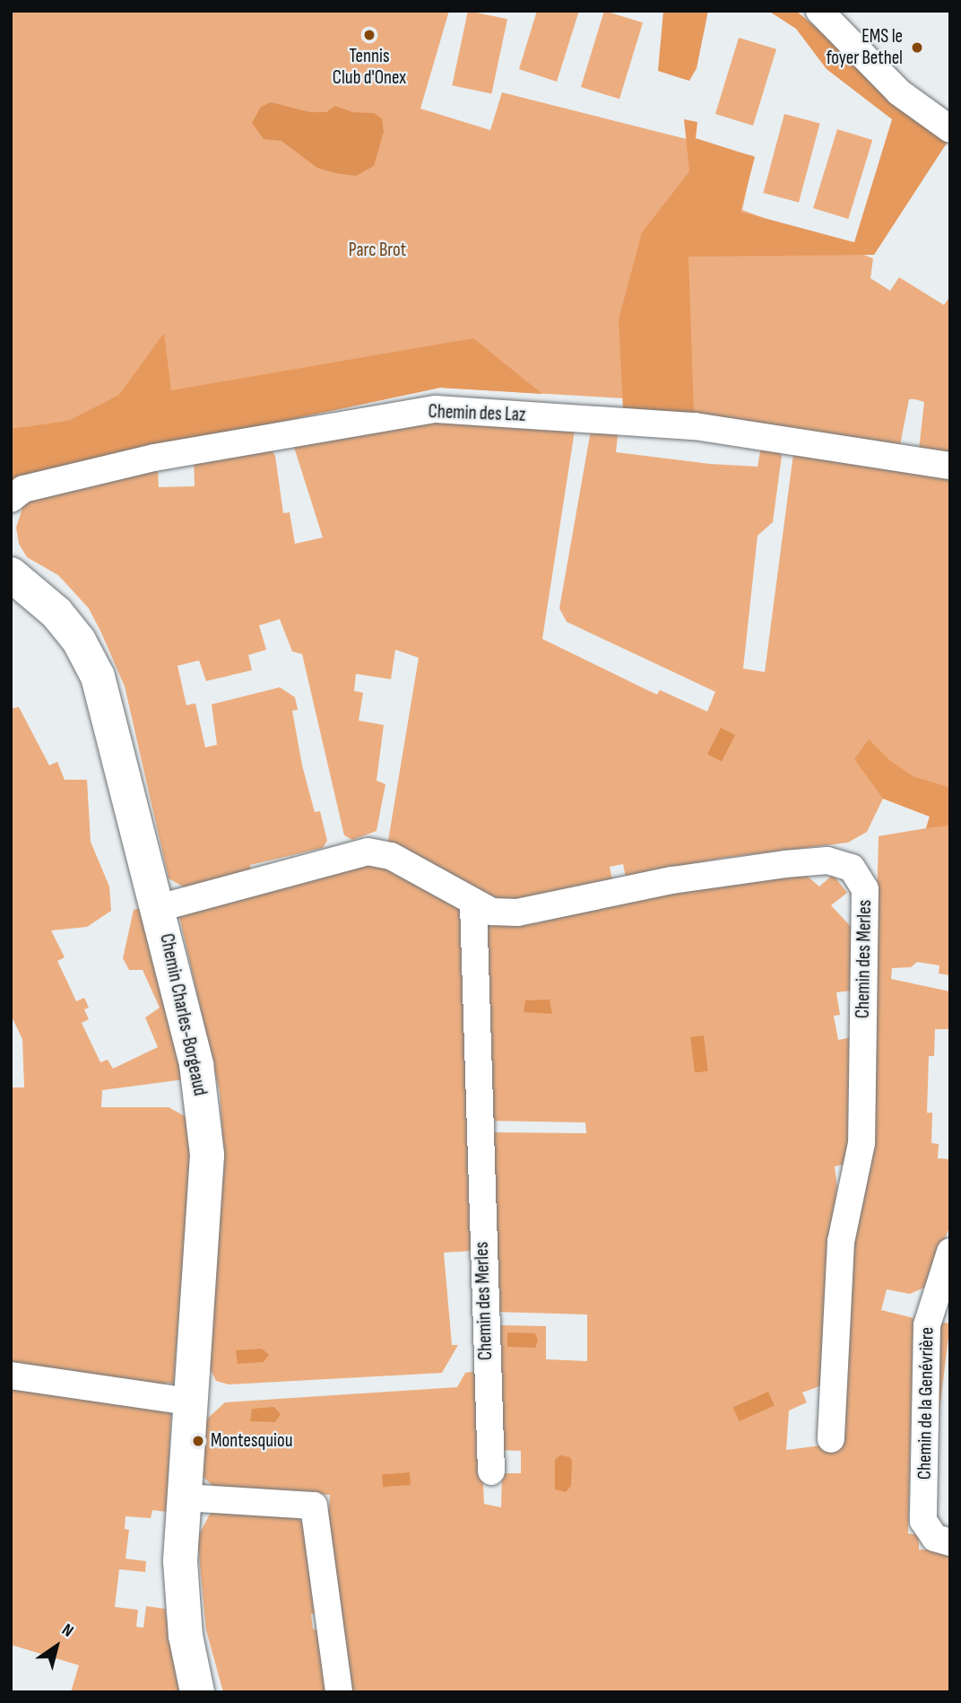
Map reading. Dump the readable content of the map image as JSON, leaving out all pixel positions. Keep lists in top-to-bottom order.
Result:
{
  "streets": {
    "street": [
      "Chemin des Laz",
      "Chemin des Merles",
      "Chemin Charles-Borgeaud",
      "Chemin de la Genévrière"
    ]
  },
  "crossings": [
    ["Chemin des Merles", "Chemin Charles-Borgeaud"]
  ],
  "parks": ["Parc Brot"],
  "places": ["Tennis Club d'Onex", "EMS le foyer Bethel", "Montesquiou"],
  "north": "top right"
}
